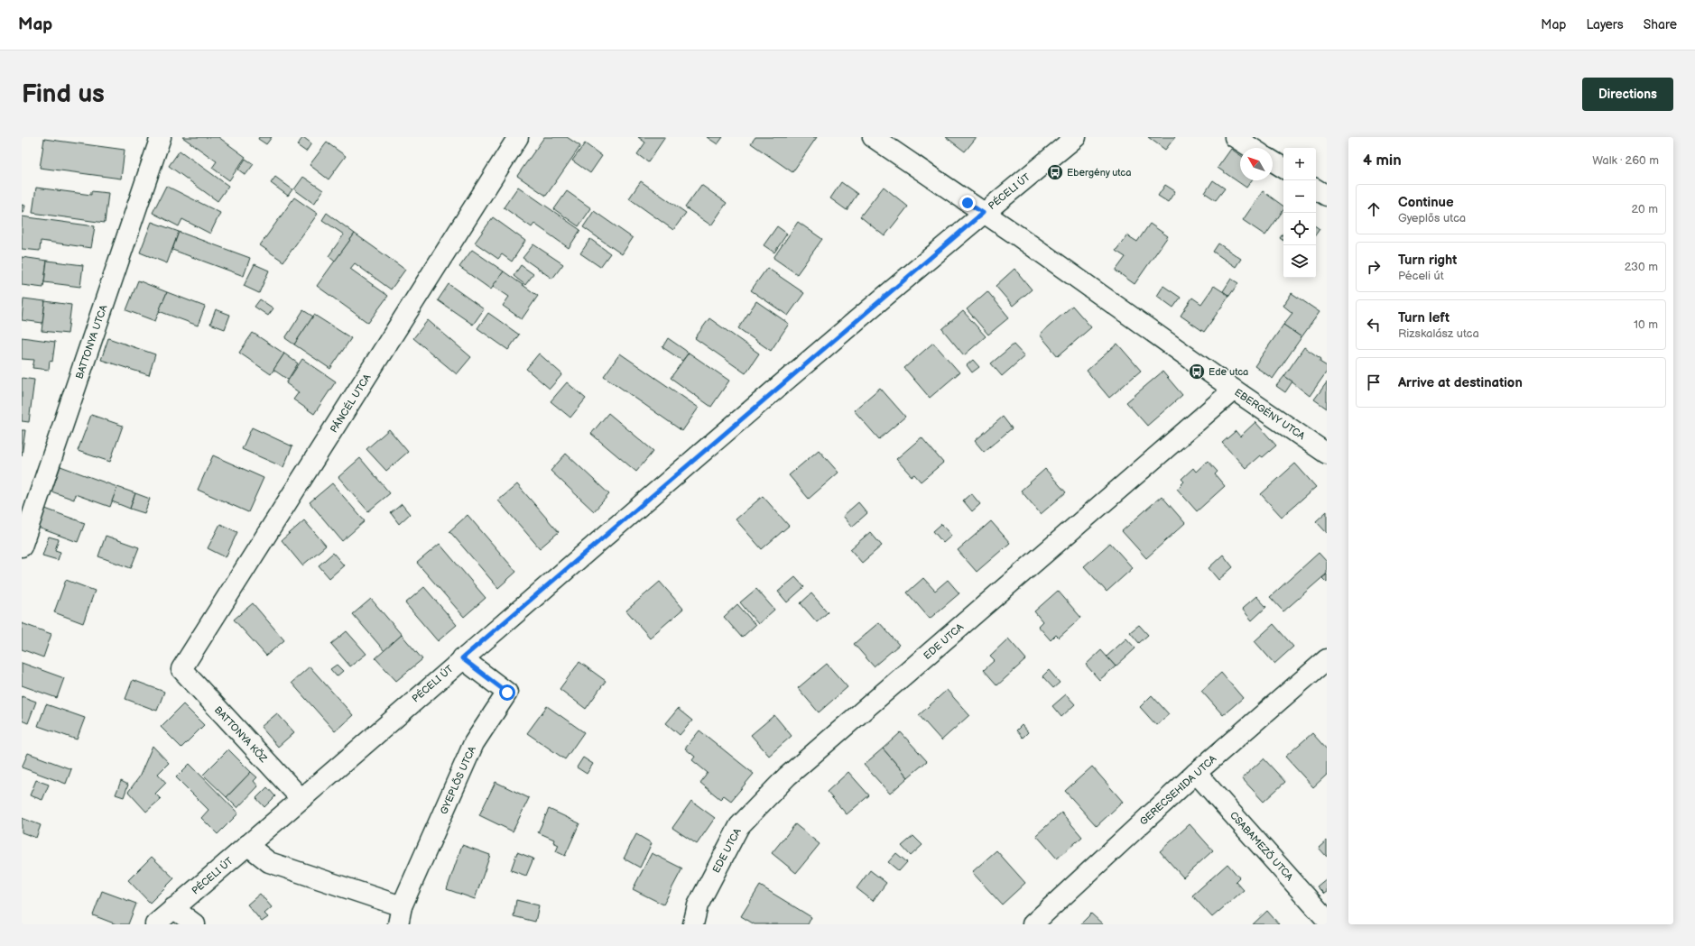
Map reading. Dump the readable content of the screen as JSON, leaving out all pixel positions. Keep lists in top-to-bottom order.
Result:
{
  "streets": {
    "street": [
      "PÉCELI ÚT",
      "BATTONYA UTCA",
      "PÁNCÉL UTCA",
      "EBERGÉNY UTCA",
      "EDE UTCA",
      "BATTONYA KÖZ",
      "GYEPLŐS UTCA",
      "GERECSEHIDA UTCA",
      "CSABAMEZŐ UTCA"
    ]
  },
  "crossings": [
    ["PÉCELI ÚT", "EBERGÉNY UTCA"],
    ["PÉCELI ÚT", "BATTONYA KÖZ"],
    ["PÉCELI ÚT", "GYEPLŐS UTCA"],
    ["PÁNCÉL UTCA", "BATTONYA KÖZ"],
    ["EBERGÉNY UTCA", "EDE UTCA"],
    ["GERECSEHIDA UTCA", "CSABAMEZŐ UTCA"]
  ],
  "places": {
    "bus stop": ["Ebergény utca", "Ede utca"]
  },
  "north": "top left",
  "page": {
    "header": "Map",
    "nav": ["Map", "Layers", "Share"],
    "buttons": "Directions",
    "title": "Find us",
    "heading": ["4 min", "Walk · 260 m"],
    "map_buttons": ["+", "−"],
    "list": [
      ["Continue", "Gyeplős utca", "20 m"],
      ["Turn right", "Péceli út", "230 m"],
      ["Turn left", "Rizskalász utca", "10 m"],
      "Arrive at destination"
    ]
  }
}
